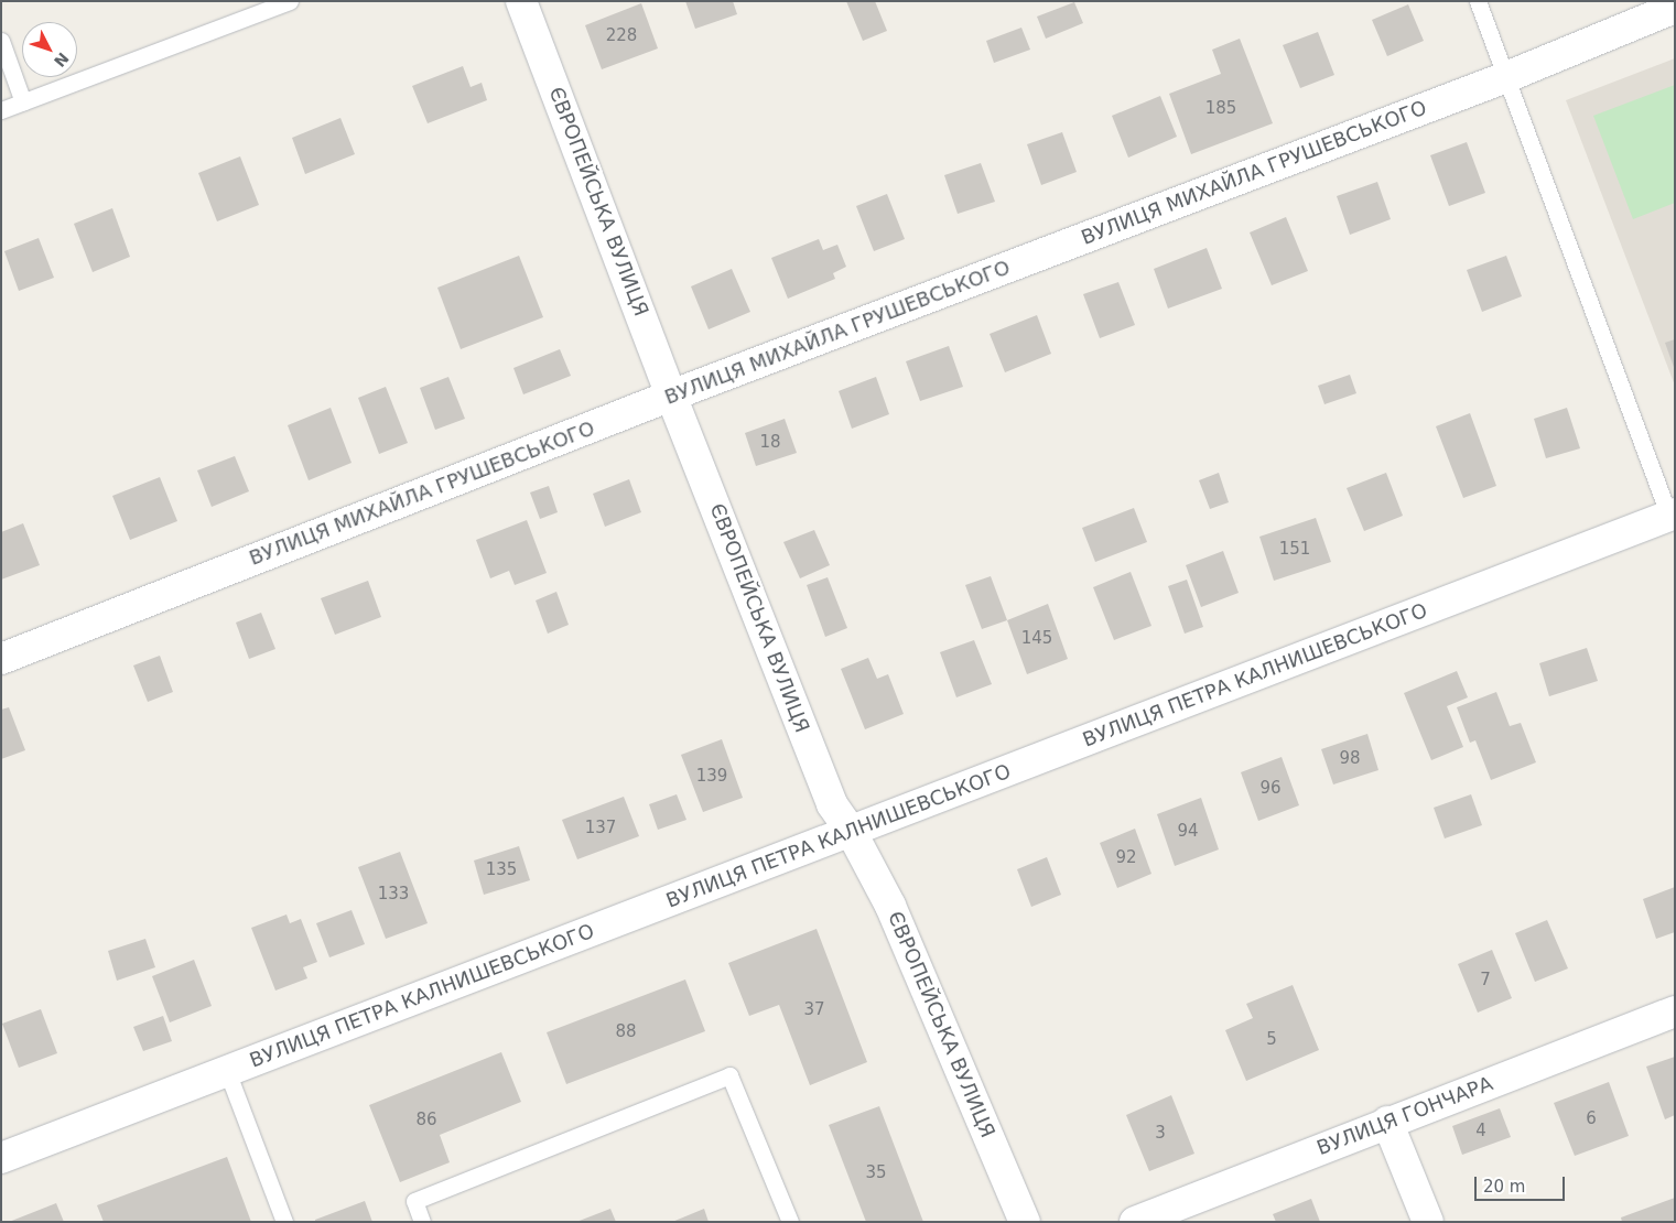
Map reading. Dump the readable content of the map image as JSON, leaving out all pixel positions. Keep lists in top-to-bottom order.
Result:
{
  "streets": {
    "street": [
      "ВУЛИЦЯ МИХАЙЛА ГРУШЕВСЬКОГО",
      "ЄВРОПЕЙСЬКА ВУЛИЦЯ",
      "ВУЛИЦЯ ПЕТРА КАЛНИШЕВСЬКОГО",
      "ВУЛИЦЯ ГОНЧАРА"
    ]
  },
  "crossings": [
    ["ВУЛИЦЯ МИХАЙЛА ГРУШЕВСЬКОГО", "ЄВРОПЕЙСЬКА ВУЛИЦЯ"],
    ["ЄВРОПЕЙСЬКА ВУЛИЦЯ", "ВУЛИЦЯ ПЕТРА КАЛНИШЕВСЬКОГО"]
  ],
  "house_numbers": [
    "228",
    "185",
    "18",
    "151",
    "145",
    "98",
    "139",
    "96",
    "137",
    "94",
    "92",
    "135",
    "133",
    "7",
    "37",
    "88",
    "5",
    "6",
    "86",
    "4",
    "3",
    "35"
  ],
  "scale_bar": "20 m",
  "north": "bottom right"
}
